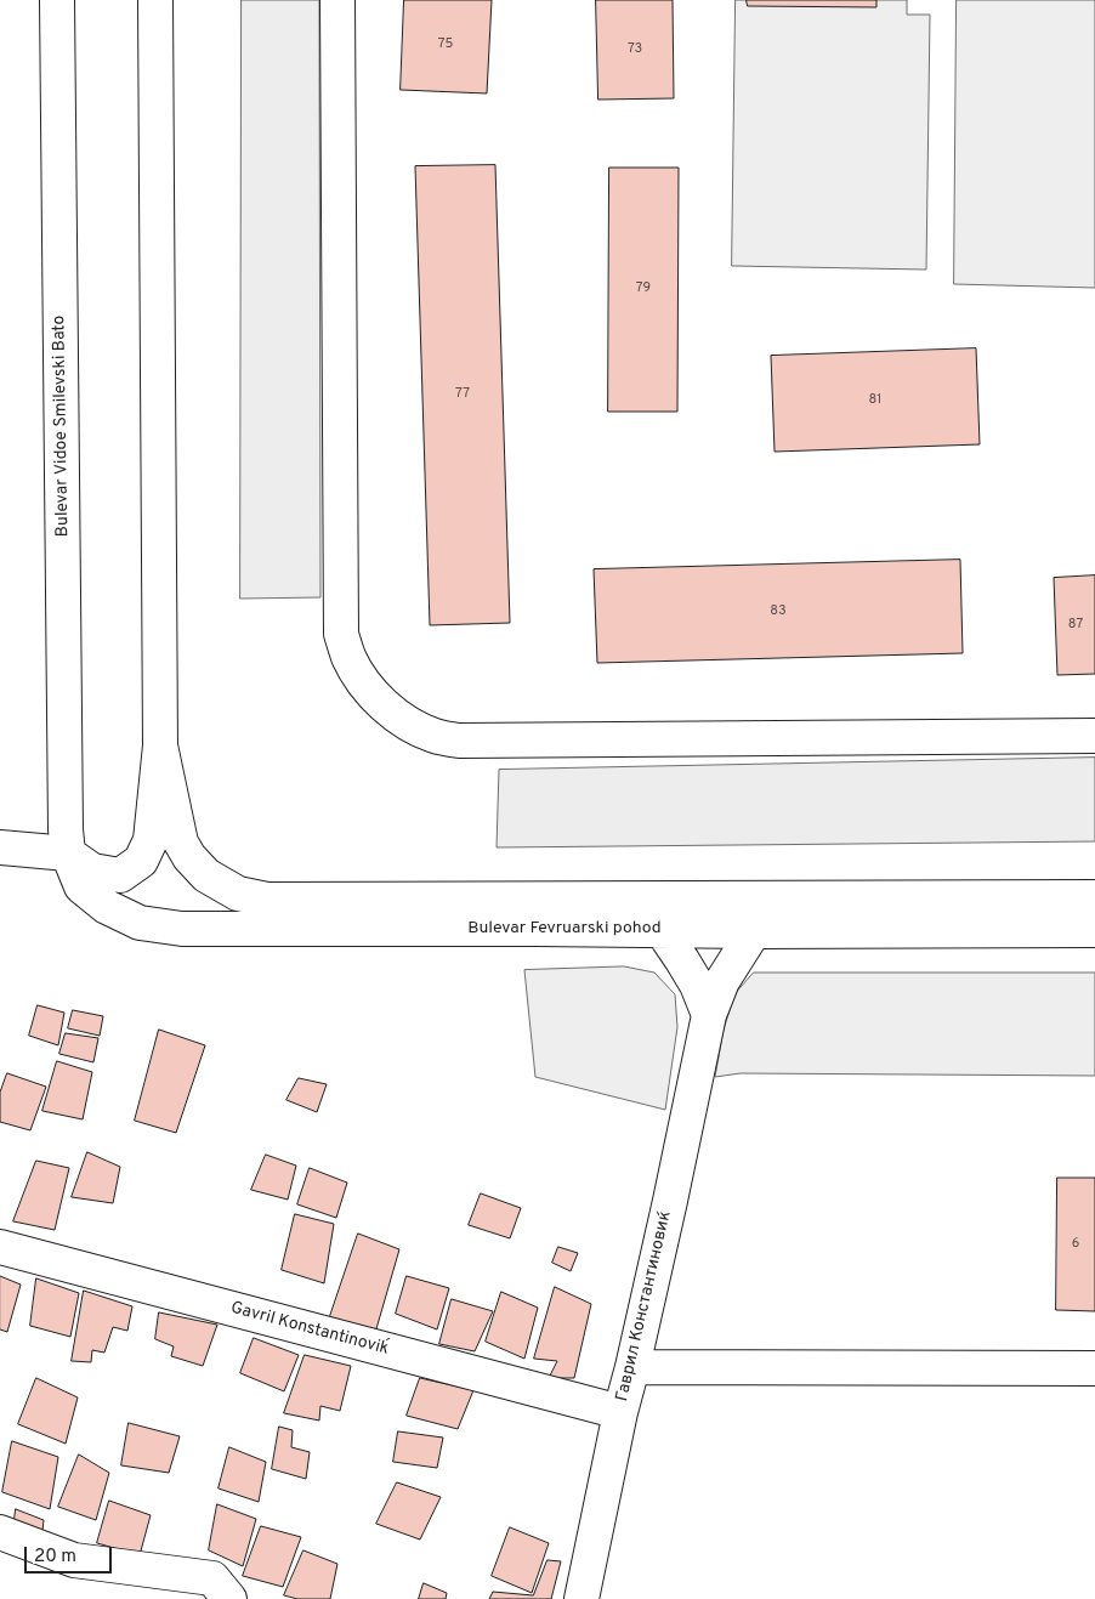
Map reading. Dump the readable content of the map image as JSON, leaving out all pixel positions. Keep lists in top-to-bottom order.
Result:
{
  "streets": {
    "street": [
      "Bulevar Vidoe Smilevski Bato",
      "Bulevar Fevruarski pohod",
      "Гаврил Константиновиќ",
      "Gavril Konstantinoviḱ"
    ]
  },
  "crossings": [
    ["Bulevar Vidoe Smilevski Bato", "Bulevar Fevruarski pohod"],
    ["Bulevar Fevruarski pohod", "Гаврил Константиновиќ"],
    ["Гаврил Константиновиќ", "Gavril Konstantinoviḱ"]
  ],
  "house_numbers": [
    "75",
    "73",
    "79",
    "77",
    "81",
    "83",
    "87",
    "6"
  ],
  "scale_bar": "20 m"
}
